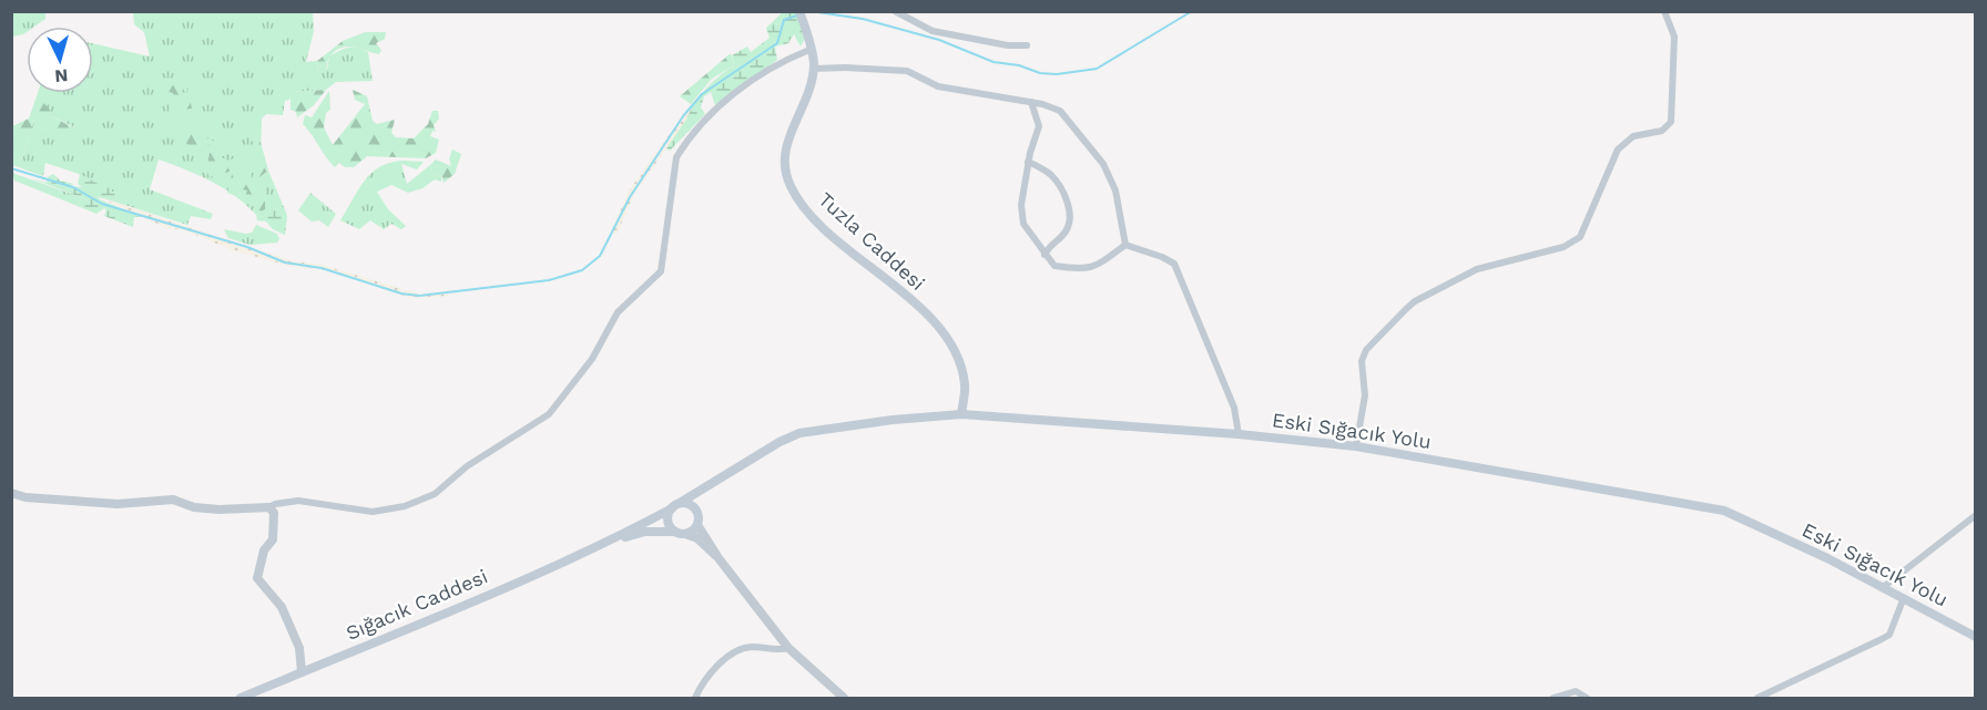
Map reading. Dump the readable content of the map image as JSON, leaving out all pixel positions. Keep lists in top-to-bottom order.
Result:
{
  "streets": {
    "main road": ["Tuzla Caddesi", "Eski Sığacık Yolu", "Sığacık Caddesi"]
  },
  "crossings": [
    ["Tuzla Caddesi", "Eski Sığacık Yolu"],
    ["Eski Sığacık Yolu", "Sığacık Caddesi"]
  ],
  "north": "bottom"
}
